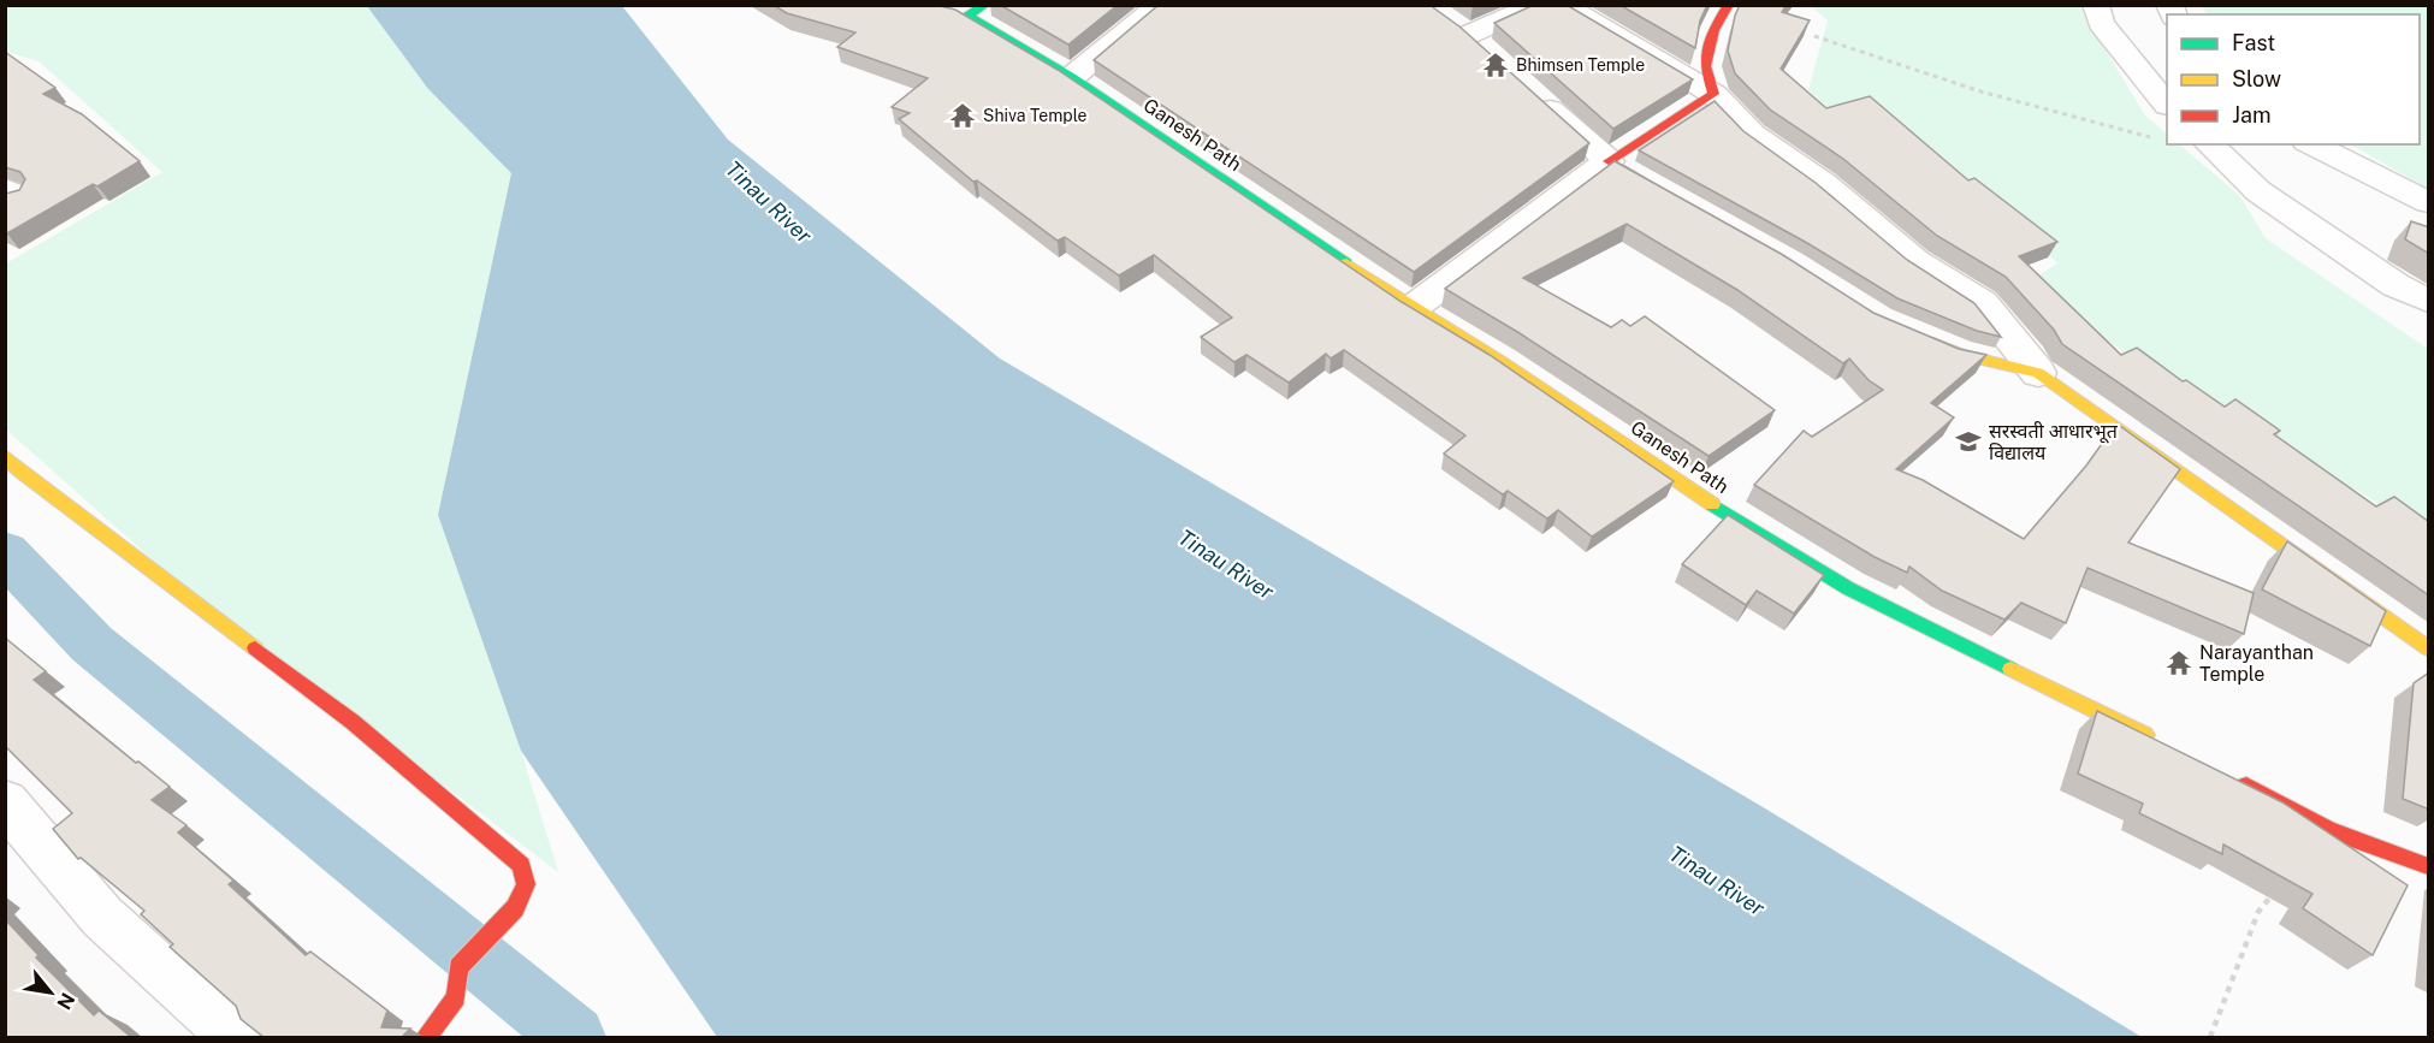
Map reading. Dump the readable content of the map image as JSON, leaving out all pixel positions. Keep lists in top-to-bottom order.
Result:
{
  "streets": {
    "street": ["Ganesh Path"]
  },
  "water": ["Tinau River"],
  "places": {
    "temple": ["Bhimsen Temple", "Shiva Temple", "Narayanthan Temple"],
    "school or university": ["सरस्वती आधारभूत विद्यालय"]
  },
  "legend": ["Fast", "Slow", "Jam"],
  "north": "bottom right"
}
